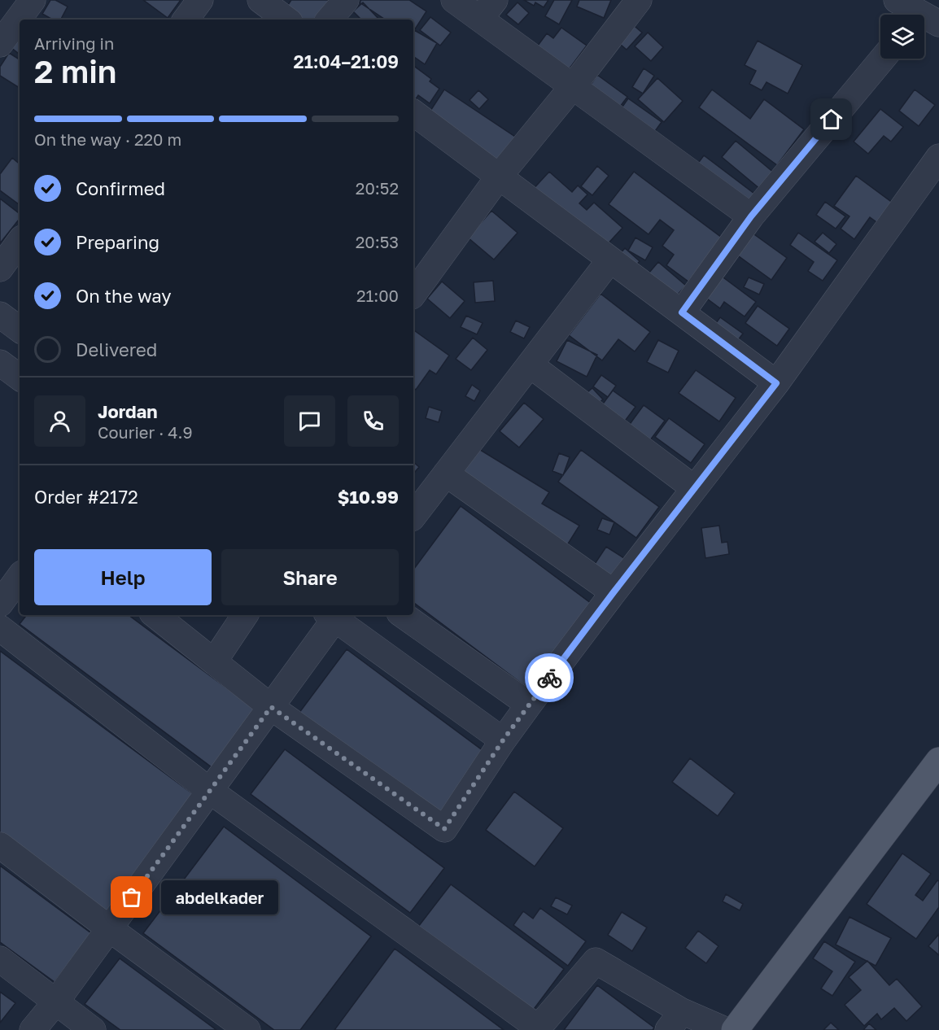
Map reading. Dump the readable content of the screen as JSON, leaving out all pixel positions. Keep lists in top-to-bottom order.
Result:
{
  "places": ["abdelkader"],
  "page": {
    "heading": ["2 min", "Arriving in", "21:04–21:09"],
    "panel": [
      "Jordan",
      "Courier · 4.9",
      "Order #2172",
      "$10.99"
    ],
    "bar": "On the way · 220 m",
    "list": [
      ["Confirmed", "20:52"],
      ["Preparing", "20:53"],
      ["On the way", "21:00"],
      "Delivered"
    ],
    "buttons": ["Help", "Share"],
    "bubble": "abdelkader"
  }
}
